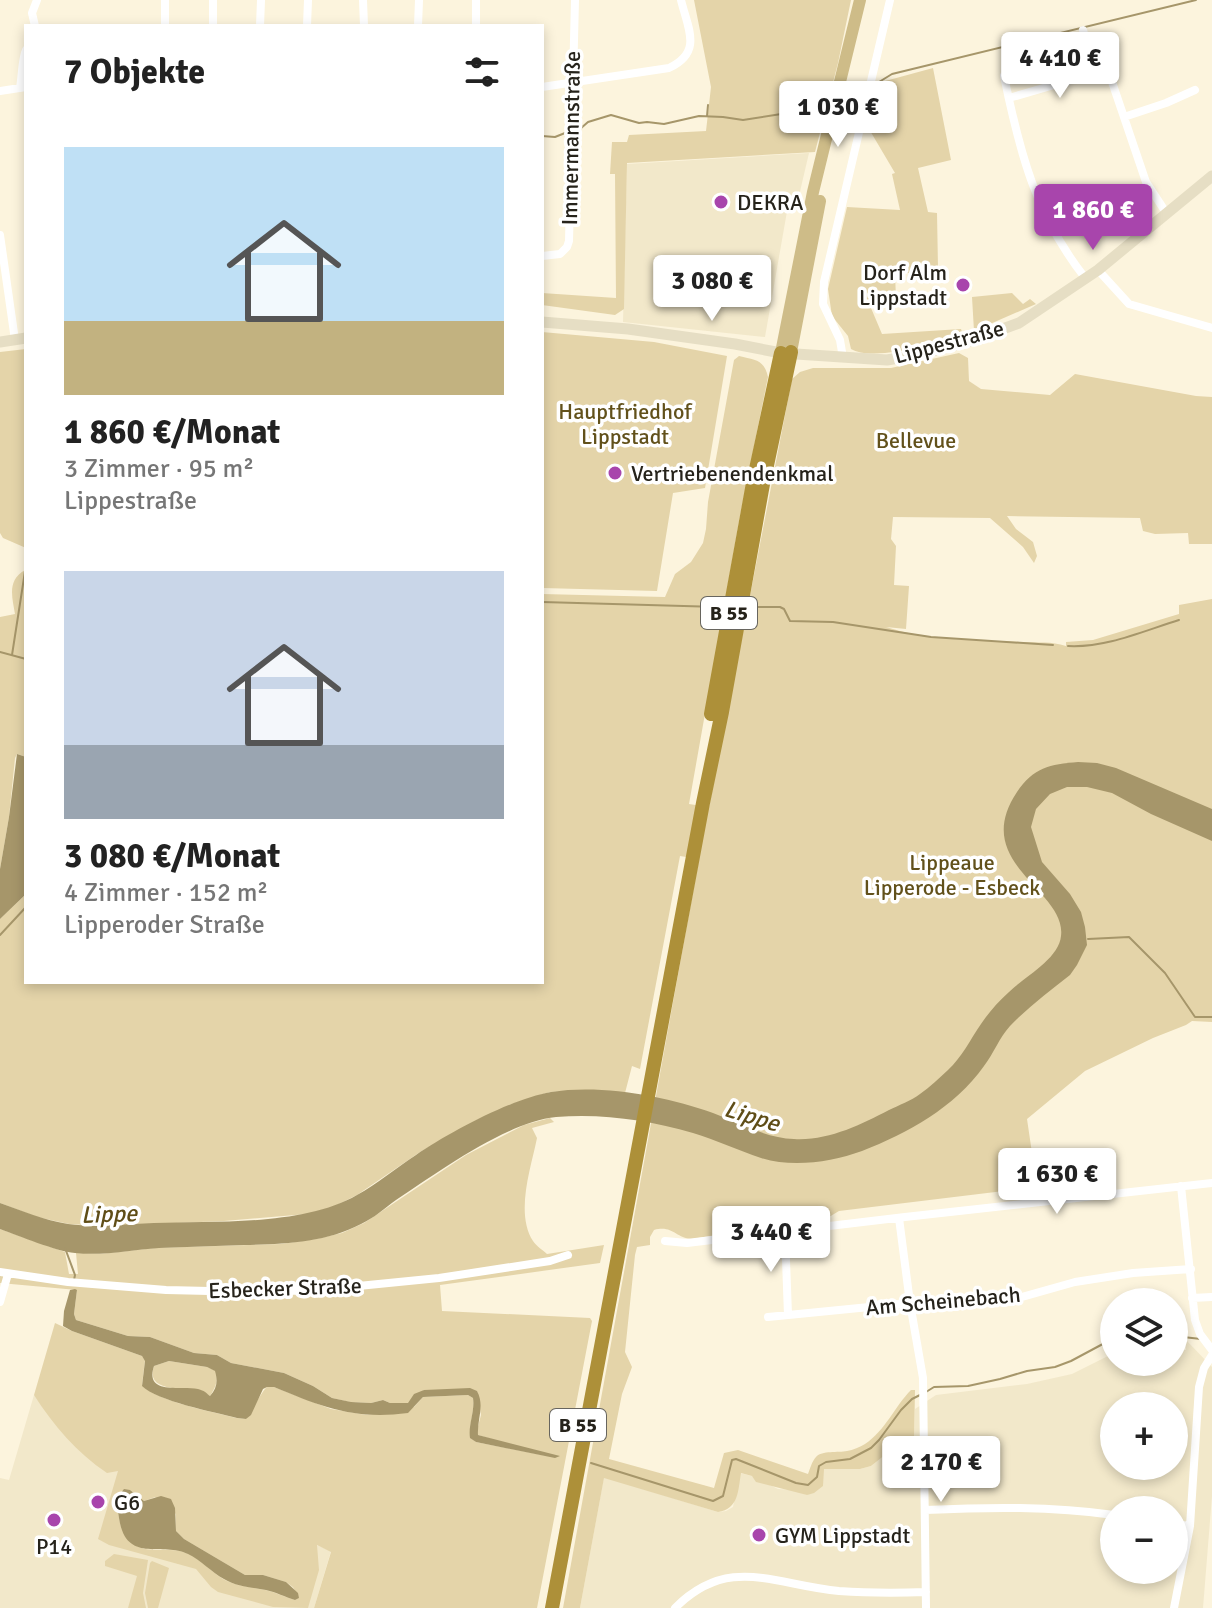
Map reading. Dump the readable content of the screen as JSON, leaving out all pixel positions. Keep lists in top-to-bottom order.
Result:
{
  "streets": {
    "highway": ["B 55"],
    "main road": ["Lippestraße"],
    "street": ["Immermannstraße", "Esbecker Straße", "Am Scheinebach"]
  },
  "crossings": [
    ["Lippestraße", "B 55"]
  ],
  "water": ["Lippe"],
  "parks": ["Hauptfriedhof Lippstadt", "Bellevue", "Lippeaue Lipperode - Esbeck"],
  "places": [
    "DEKRA",
    "Dorf Alm Lippstadt",
    "Vertriebenendenkmal",
    "G6",
    "P14",
    "GYM Lippstadt"
  ],
  "page": {
    "heading": "7 Objekte",
    "price": [
      "4 410 €",
      "1 030 €",
      "1 860 €",
      "3 080 €",
      "1 630 €",
      "3 440 €",
      "2 170 €"
    ],
    "list": [
      {
        "name": "1 860 €/Monat",
        "note": "3 Zimmer · 95 m² · Lippestraße"
      },
      {
        "name": "3 080 €/Monat",
        "note": "4 Zimmer · 152 m² · Lipperoder Straße"
      }
    ],
    "map_buttons": ["+", "−"]
  }
}
